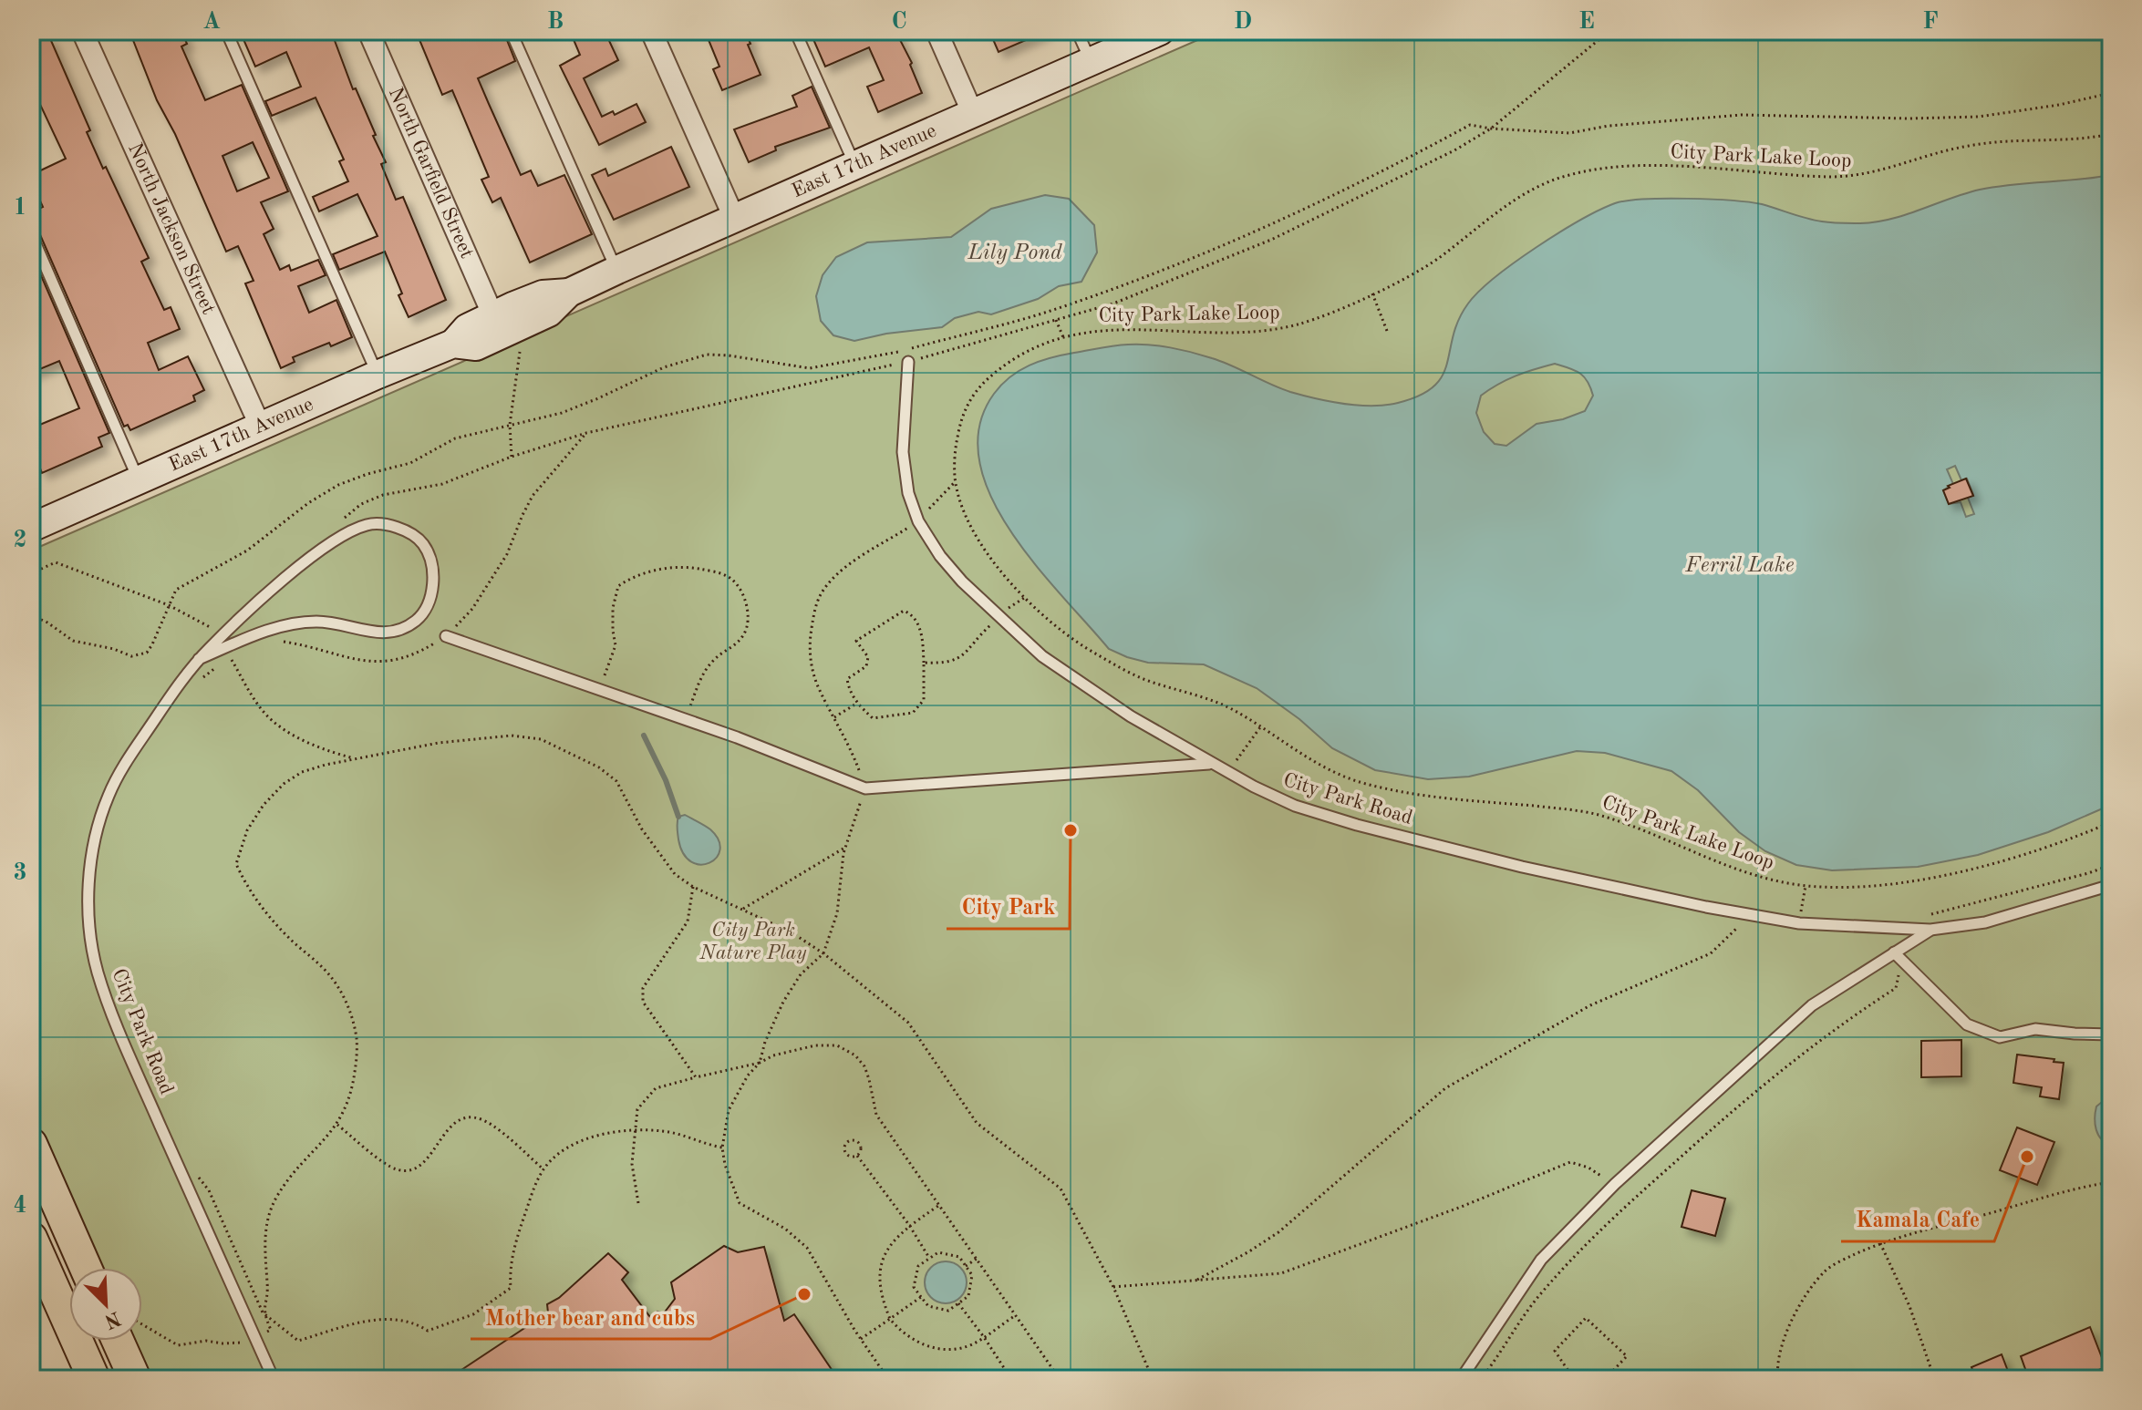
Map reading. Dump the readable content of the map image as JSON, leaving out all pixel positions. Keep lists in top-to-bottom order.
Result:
{
  "streets": {
    "main road": ["East 17th Avenue"],
    "street": ["North Garfield Street", "North Jackson Street"],
    "lane": ["City Park Road"],
    "path": ["City Park Lake Loop"]
  },
  "crossings": [
    ["East 17th Avenue", "North Garfield Street"],
    ["East 17th Avenue", "North Jackson Street"]
  ],
  "water": ["Lily Pond", "Ferril Lake"],
  "parks": ["City Park Nature Play"],
  "places": ["City Park", "Kamala Cafe", "Mother bear and cubs"],
  "north": "bottom right",
  "grid": {
    "columns": [
      "A",
      "B",
      "C",
      "D",
      "E",
      "F"
    ],
    "rows": [
      "1",
      "2",
      "3",
      "4"
    ]
  }
}
